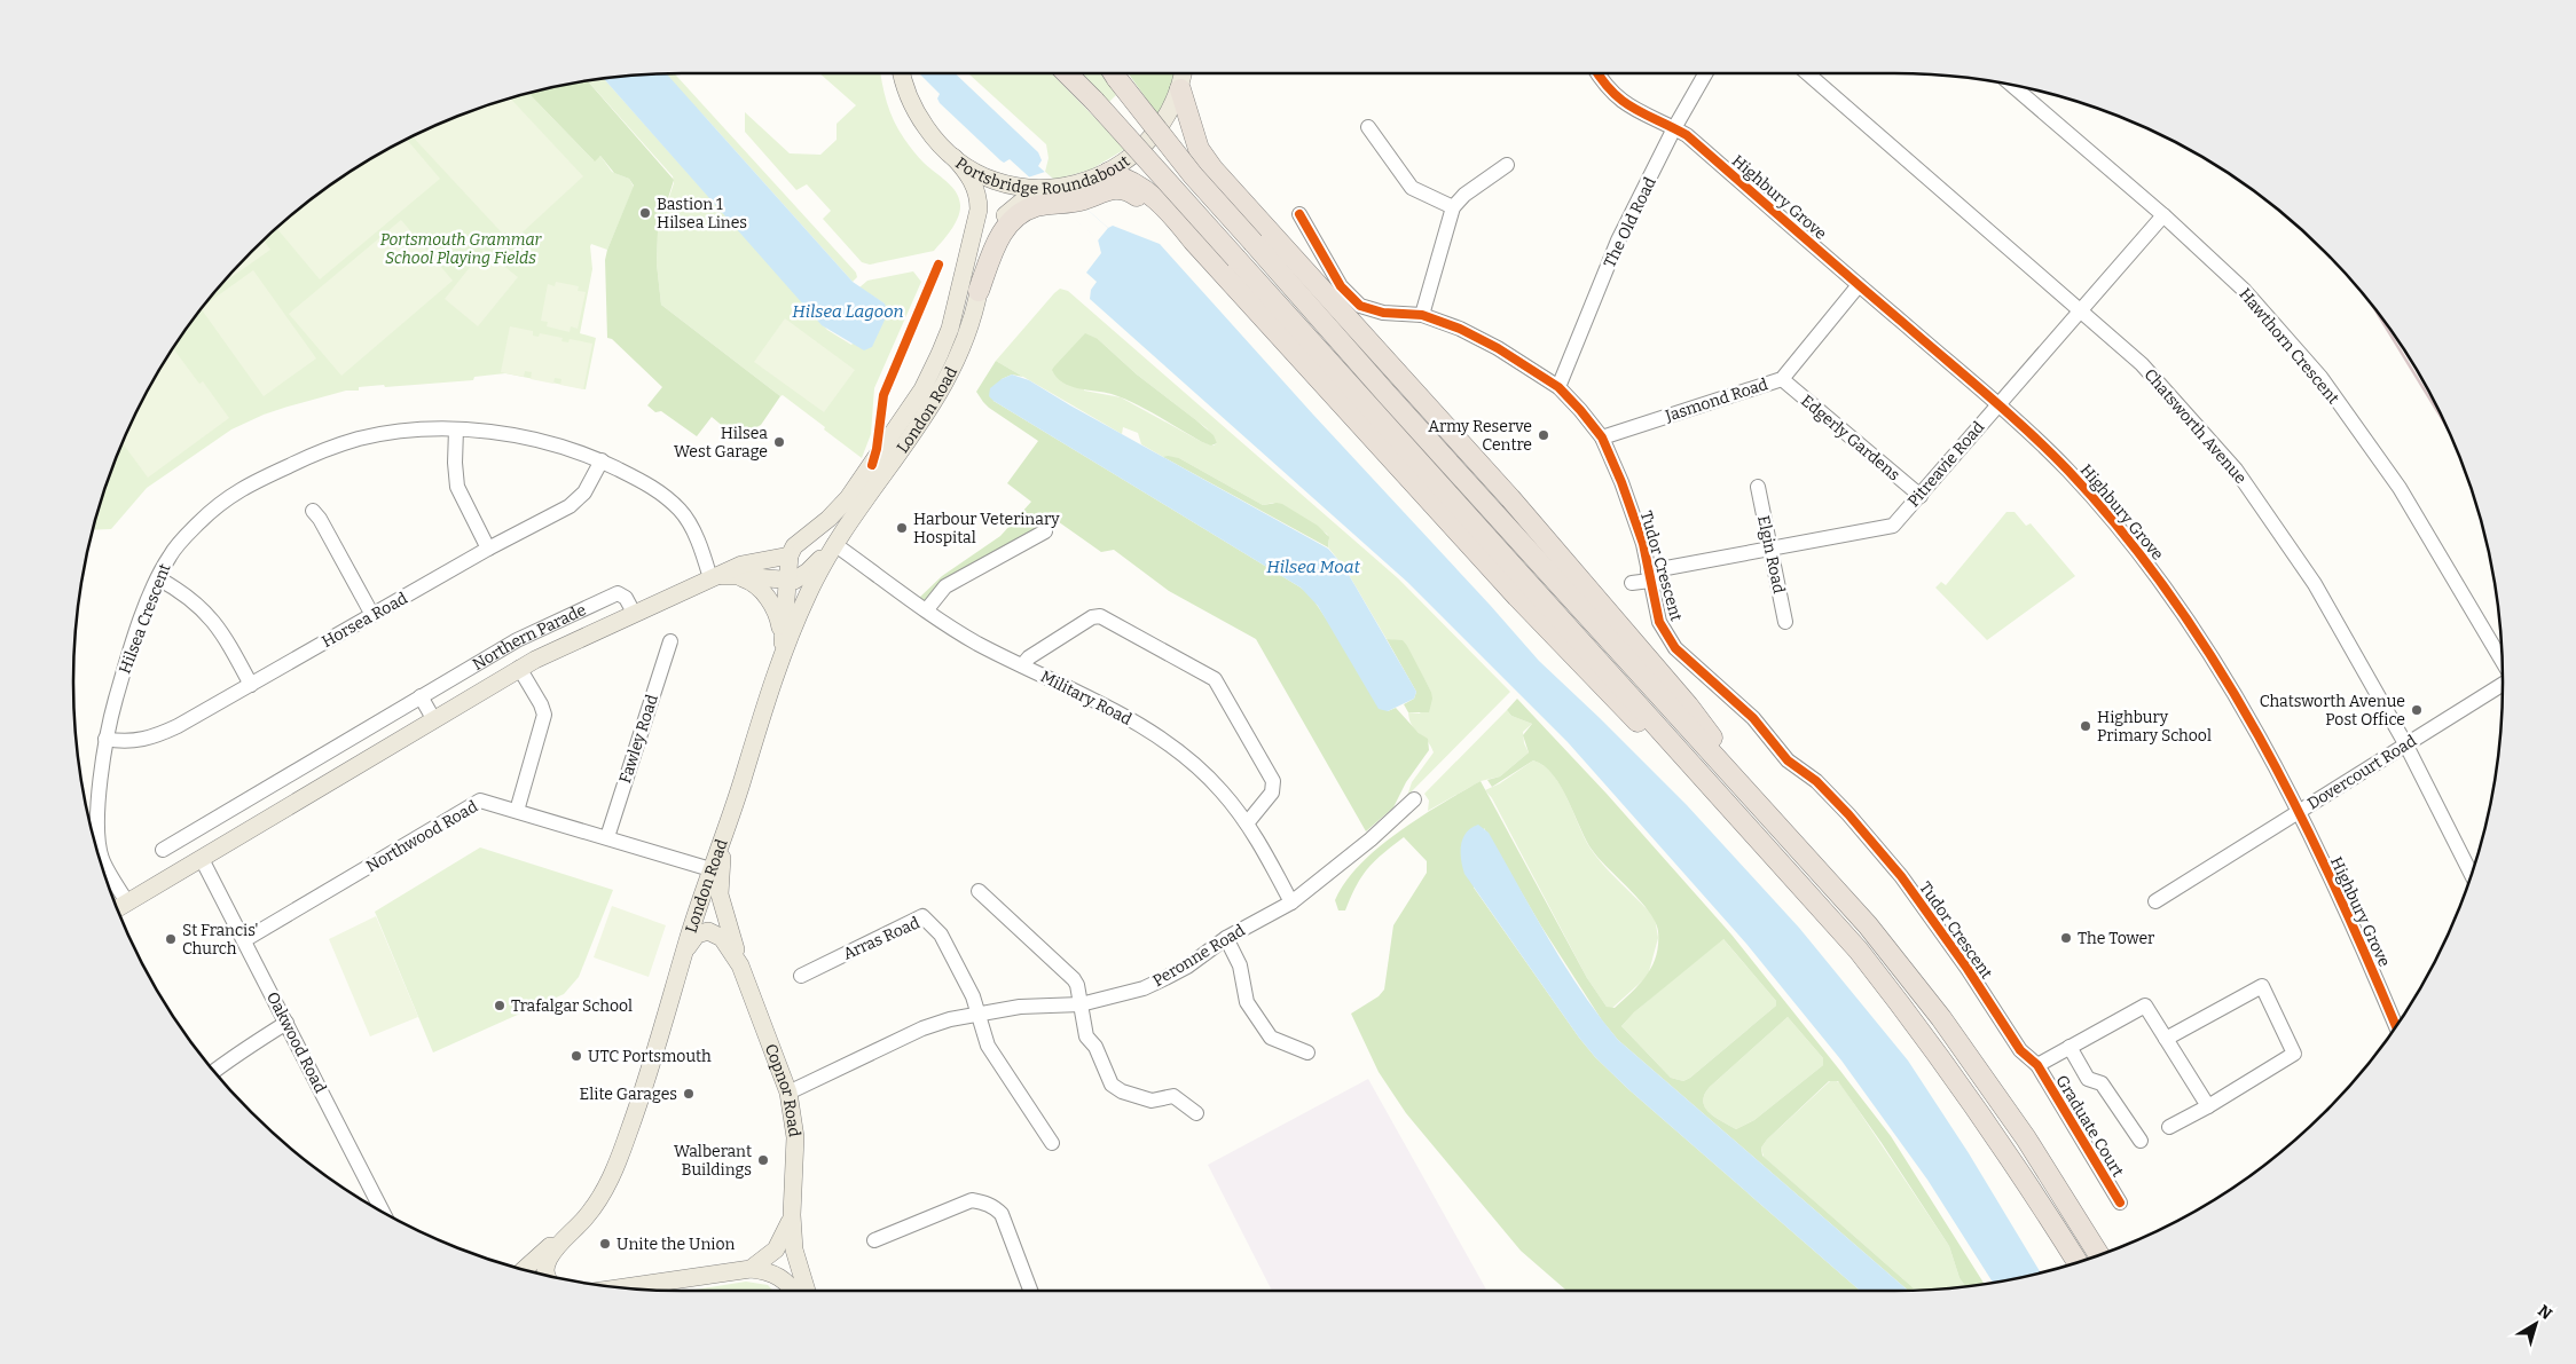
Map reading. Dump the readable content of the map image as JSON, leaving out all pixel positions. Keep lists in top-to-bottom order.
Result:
{
  "streets": {
    "main road": [
      "Portsbridge Roundabout",
      "London Road",
      "Northern Parade",
      "Copnor Road"
    ],
    "street": [
      "Highbury Grove",
      "The Old Road",
      "Hawthorn Crescent",
      "Jasmond Road",
      "Chatsworth Avenue",
      "Edgerly Gardens",
      "Pitreavie Road",
      "Elgin Road",
      "Tudor Crescent",
      "Hilsea Crescent",
      "Horsea Road",
      "Military Road",
      "Fawley Road",
      "Dovercourt Road",
      "Northwood Road",
      "Arras Road",
      "Peronne Road",
      "Oakwood Road",
      "Graduate Court"
    ]
  },
  "crossings": [
    ["Portsbridge Roundabout", "London Road"],
    ["Highbury Grove", "The Old Road"],
    ["Highbury Grove", "Jasmond Road"],
    ["Highbury Grove", "Pitreavie Road"],
    ["Highbury Grove", "Dovercourt Road"],
    ["The Old Road", "Tudor Crescent"],
    ["Hawthorn Crescent", "Pitreavie Road"],
    ["Jasmond Road", "Edgerly Gardens"],
    ["Jasmond Road", "Tudor Crescent"],
    ["London Road", "Northern Parade"],
    ["London Road", "Military Road"],
    ["London Road", "Northwood Road"],
    ["London Road", "Copnor Road"],
    ["Chatsworth Avenue", "Pitreavie Road"],
    ["Chatsworth Avenue", "Dovercourt Road"],
    ["Edgerly Gardens", "Pitreavie Road"],
    ["Pitreavie Road", "Elgin Road"],
    ["Pitreavie Road", "Tudor Crescent"],
    ["Tudor Crescent", "Graduate Court"],
    ["Hilsea Crescent", "Horsea Road"],
    ["Hilsea Crescent", "Northern Parade"],
    ["Northern Parade", "Oakwood Road"],
    ["Military Road", "Peronne Road"],
    ["Fawley Road", "Northwood Road"],
    ["Northwood Road", "Oakwood Road"],
    ["Arras Road", "Peronne Road"],
    ["Peronne Road", "Copnor Road"]
  ],
  "water": ["Hilsea Lagoon", "Hilsea Moat"],
  "parks": ["Portsmouth Grammar School Playing Fields"],
  "places": [
    "Bastion 1 Hilsea Lines",
    "Army Reserve Centre",
    "Hilsea West Garage",
    "Harbour Veterinary Hospital",
    "Chatsworth Avenue Post Office",
    "Highbury Primary School",
    "The Tower",
    "St Francis' Church",
    "Trafalgar School",
    "UTC Portsmouth",
    "Elite Garages",
    "Walberant Buildings",
    "Unite the Union"
  ],
  "north": "top right"
}
